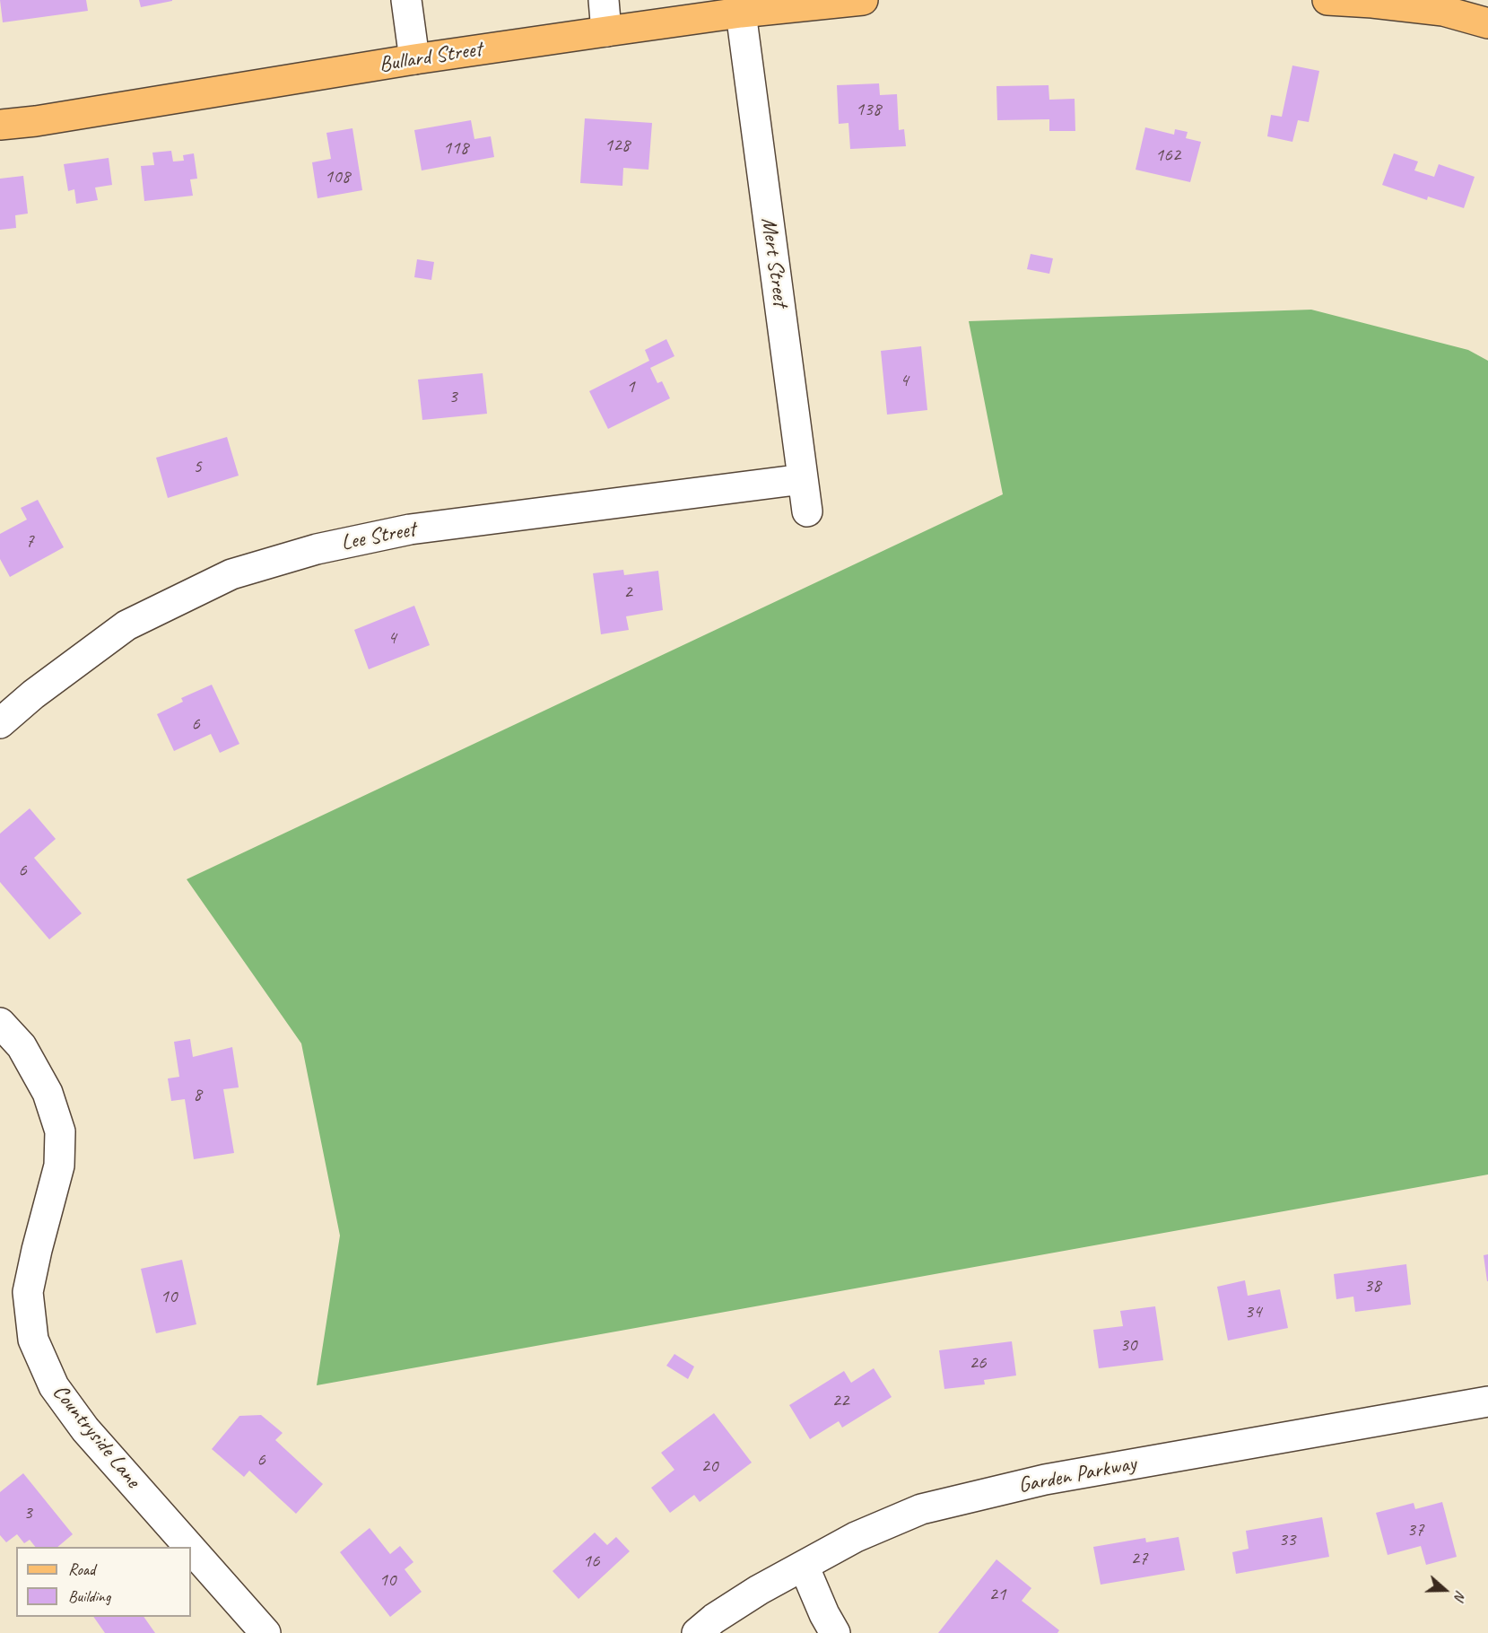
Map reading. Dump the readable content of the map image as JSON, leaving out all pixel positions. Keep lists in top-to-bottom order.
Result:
{
  "streets": {
    "main road": ["Bullard Street"],
    "street": [
      "Mert Street",
      "Lee Street",
      "Countryside Lane",
      "Garden Parkway"
    ]
  },
  "crossings": [
    ["Bullard Street", "Mert Street"],
    ["Mert Street", "Lee Street"]
  ],
  "house_numbers": [
    "138",
    "128",
    "118",
    "162",
    "108",
    "4",
    "1",
    "3",
    "5",
    "7",
    "2",
    "4",
    "6",
    "6",
    "8",
    "38",
    "10",
    "34",
    "30",
    "26",
    "22",
    "6",
    "20",
    "3",
    "37",
    "33",
    "27",
    "16",
    "10",
    "21"
  ],
  "legend": ["Road", "Building"],
  "north": "right"
}
